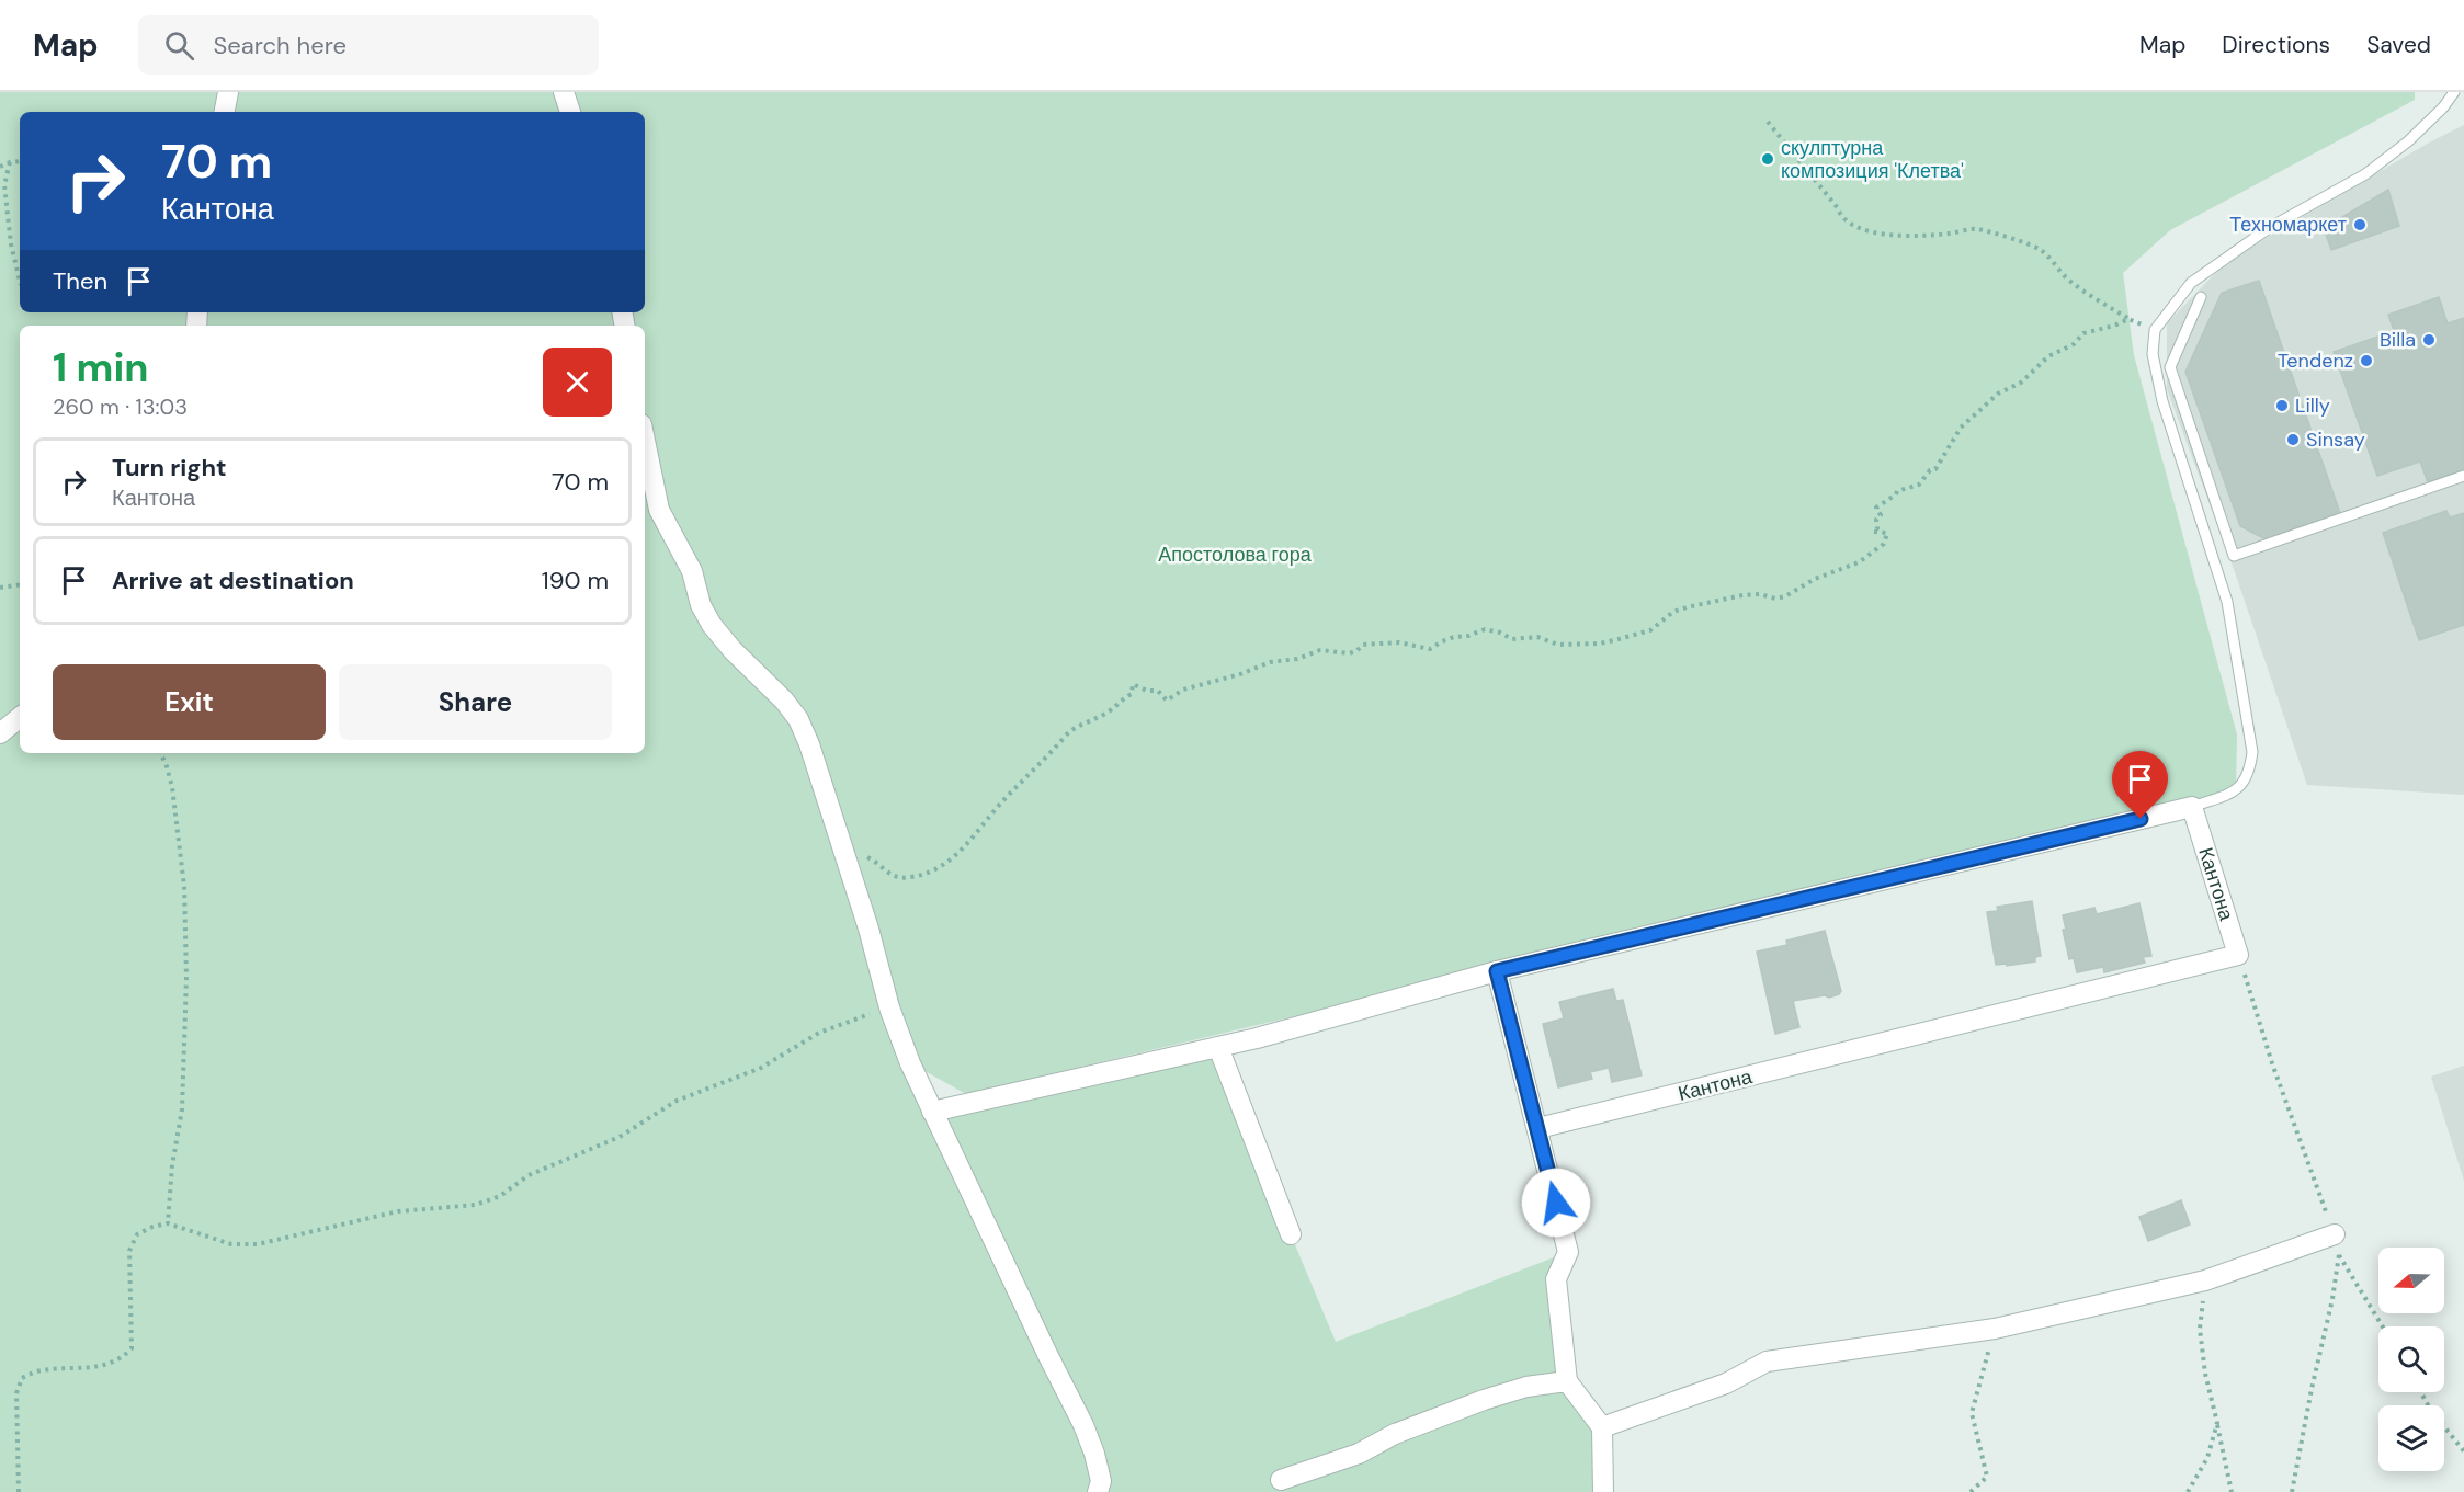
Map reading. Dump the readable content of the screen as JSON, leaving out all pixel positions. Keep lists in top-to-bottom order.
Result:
{
  "streets": {
    "street": ["Кантона"]
  },
  "parks": ["Апостолова гора"],
  "places": [
    "скулптурна композиция 'Клетва'",
    "Техномаркет",
    "Billa",
    "Tendenz",
    "Lilly",
    "Sinsay"
  ],
  "north": "left",
  "page": {
    "header": "Map",
    "search": "Search here",
    "nav": ["Map", "Directions", "Saved"],
    "turn": ["70 m", "Кантона"],
    "then": "Then",
    "heading": ["1 min", "260 m · 13:03"],
    "list": [
      {
        "name": "Turn right",
        "note": "Кантона",
        "value": "70 m"
      },
      {
        "name": "Arrive at destination",
        "value": "190 m"
      }
    ],
    "buttons": ["Exit", "Share"]
  }
}
